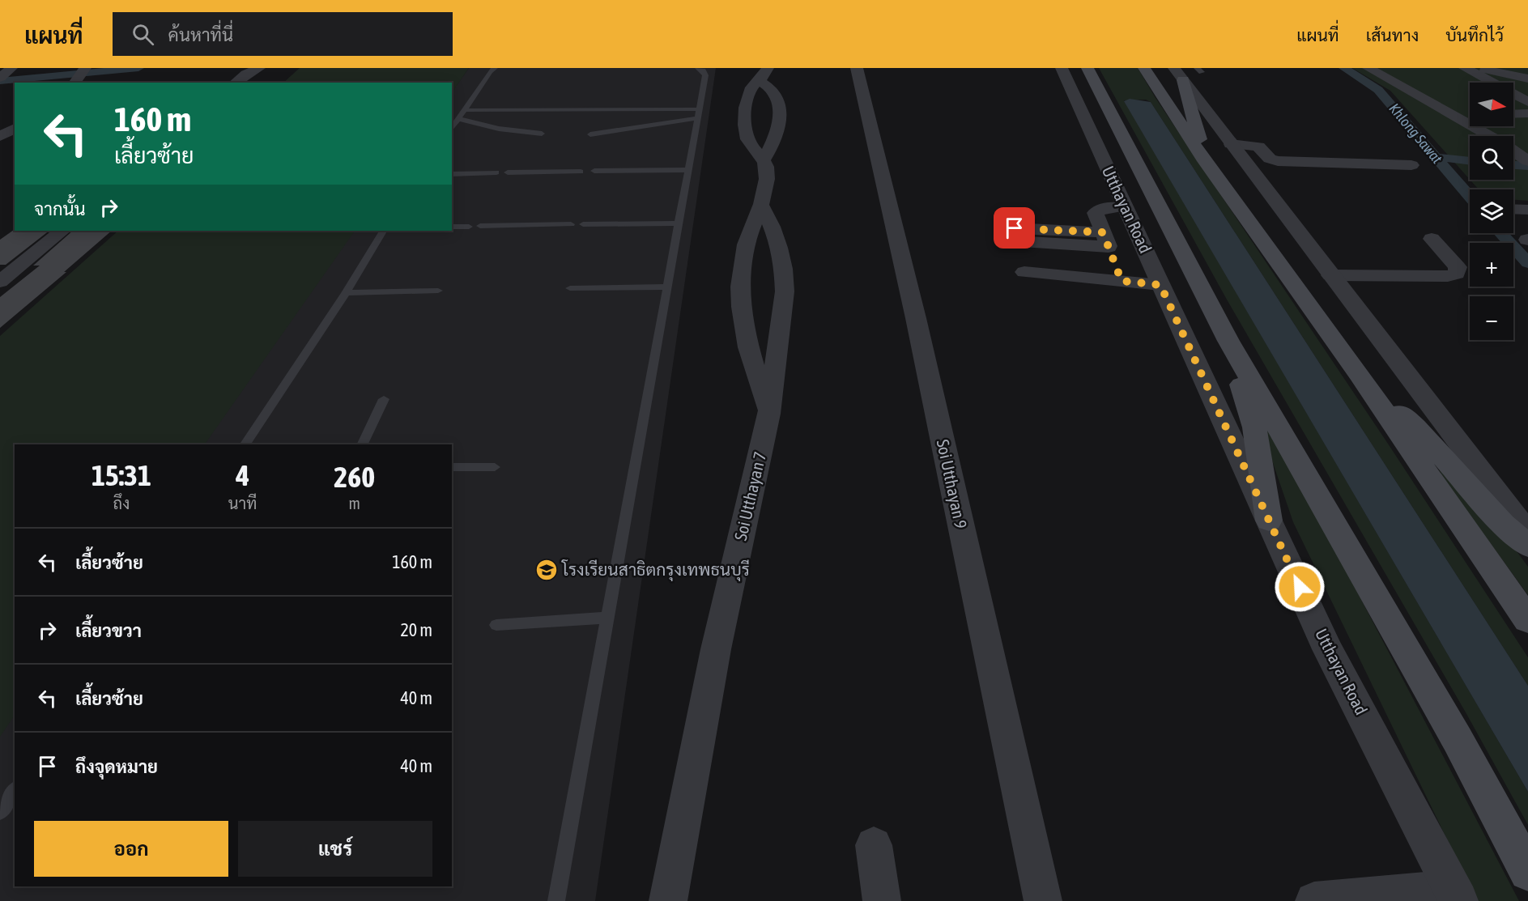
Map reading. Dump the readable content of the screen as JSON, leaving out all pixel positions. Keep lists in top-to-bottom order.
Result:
{
  "streets": {
    "main road": ["Utthayan Road"],
    "street": ["Soi Utthayan 9", "Soi Utthayan 7"]
  },
  "water": ["Khlong Sawat"],
  "places": {
    "school or university": ["โรงเรียนสาธิตกรุงเทพธนบุรี"]
  },
  "north": "right",
  "page": {
    "header": "แผนที่",
    "search": "ค้นหาที่นี่",
    "nav": ["แผนที่", "เส้นทาง", "บันทึกไว้"],
    "map_buttons": ["+", "−"],
    "turn": ["160 m", "เลี้ยวซ้าย"],
    "then": "จากนั้น",
    "eta": [
      "15:31",
      "ถึง",
      "4",
      "นาที",
      "260",
      "m"
    ],
    "list": [
      {
        "name": "เลี้ยวซ้าย",
        "value": "160 m"
      },
      {
        "name": "เลี้ยวขวา",
        "value": "20 m"
      },
      {
        "name": "เลี้ยวซ้าย",
        "value": "40 m"
      },
      {
        "name": "ถึงจุดหมาย",
        "value": "40 m"
      }
    ],
    "buttons": ["ออก", "แชร์"]
  }
}
